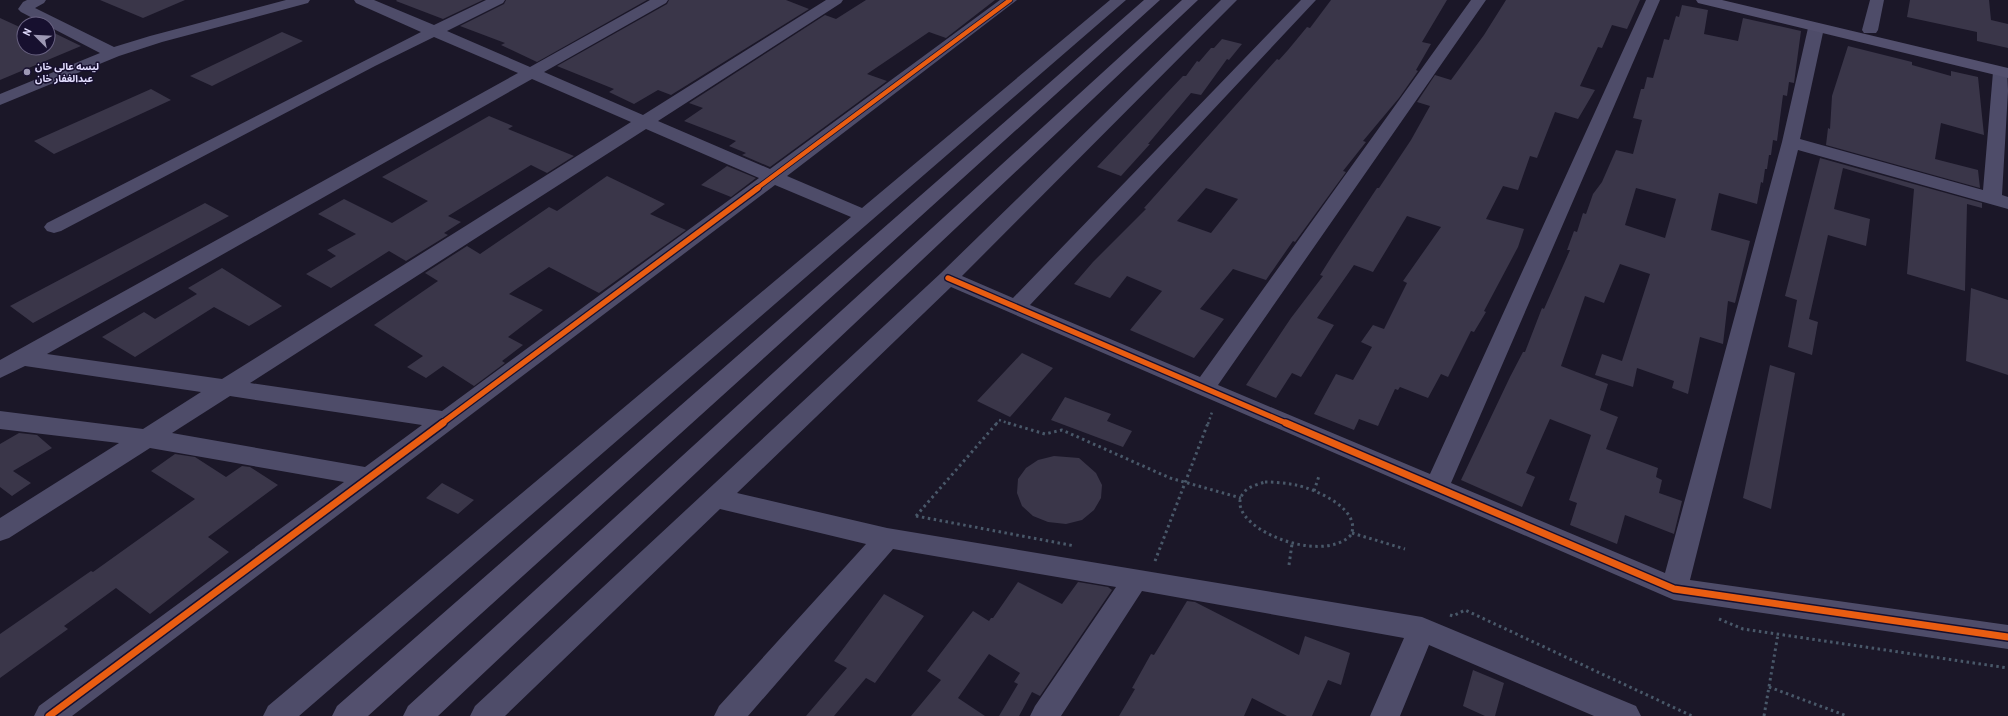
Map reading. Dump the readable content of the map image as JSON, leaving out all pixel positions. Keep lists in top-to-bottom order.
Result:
{
  "places": ["لیسه عالی خان عبدالغفار خان"],
  "north": "top left"
}
